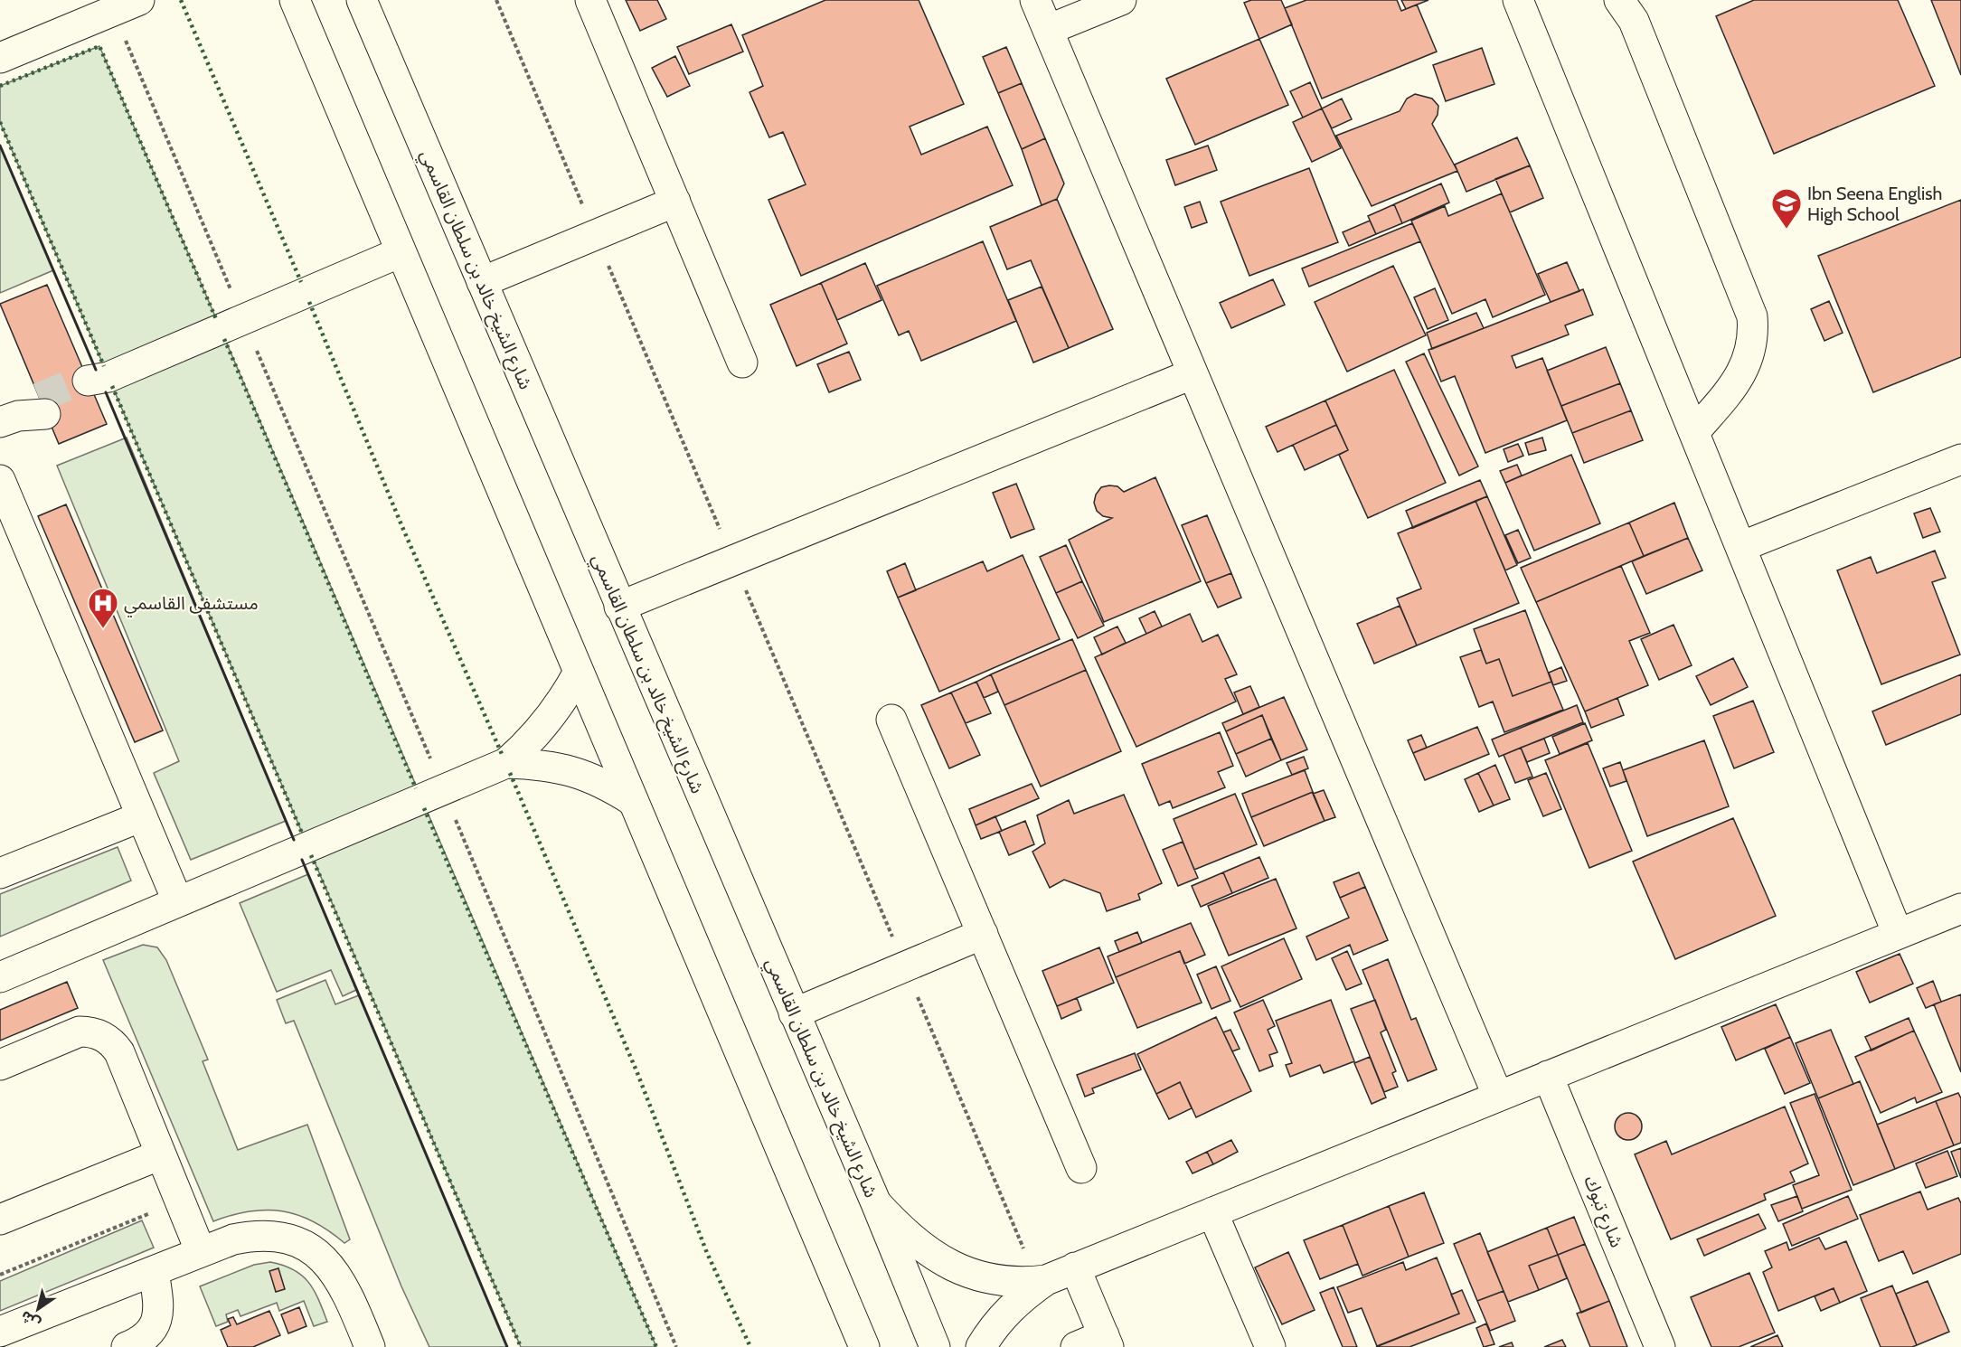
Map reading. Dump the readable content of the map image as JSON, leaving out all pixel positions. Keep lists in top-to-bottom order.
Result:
{
  "streets": {
    "street": ["شارع الشيخ خالد بن سلطان القاسمي", "شارع تبوك"]
  },
  "places": {
    "school or university": ["Ibn Seena English High School"],
    "hospital": ["مستشفى القاسمي"]
  },
  "north": "bottom left"
}
